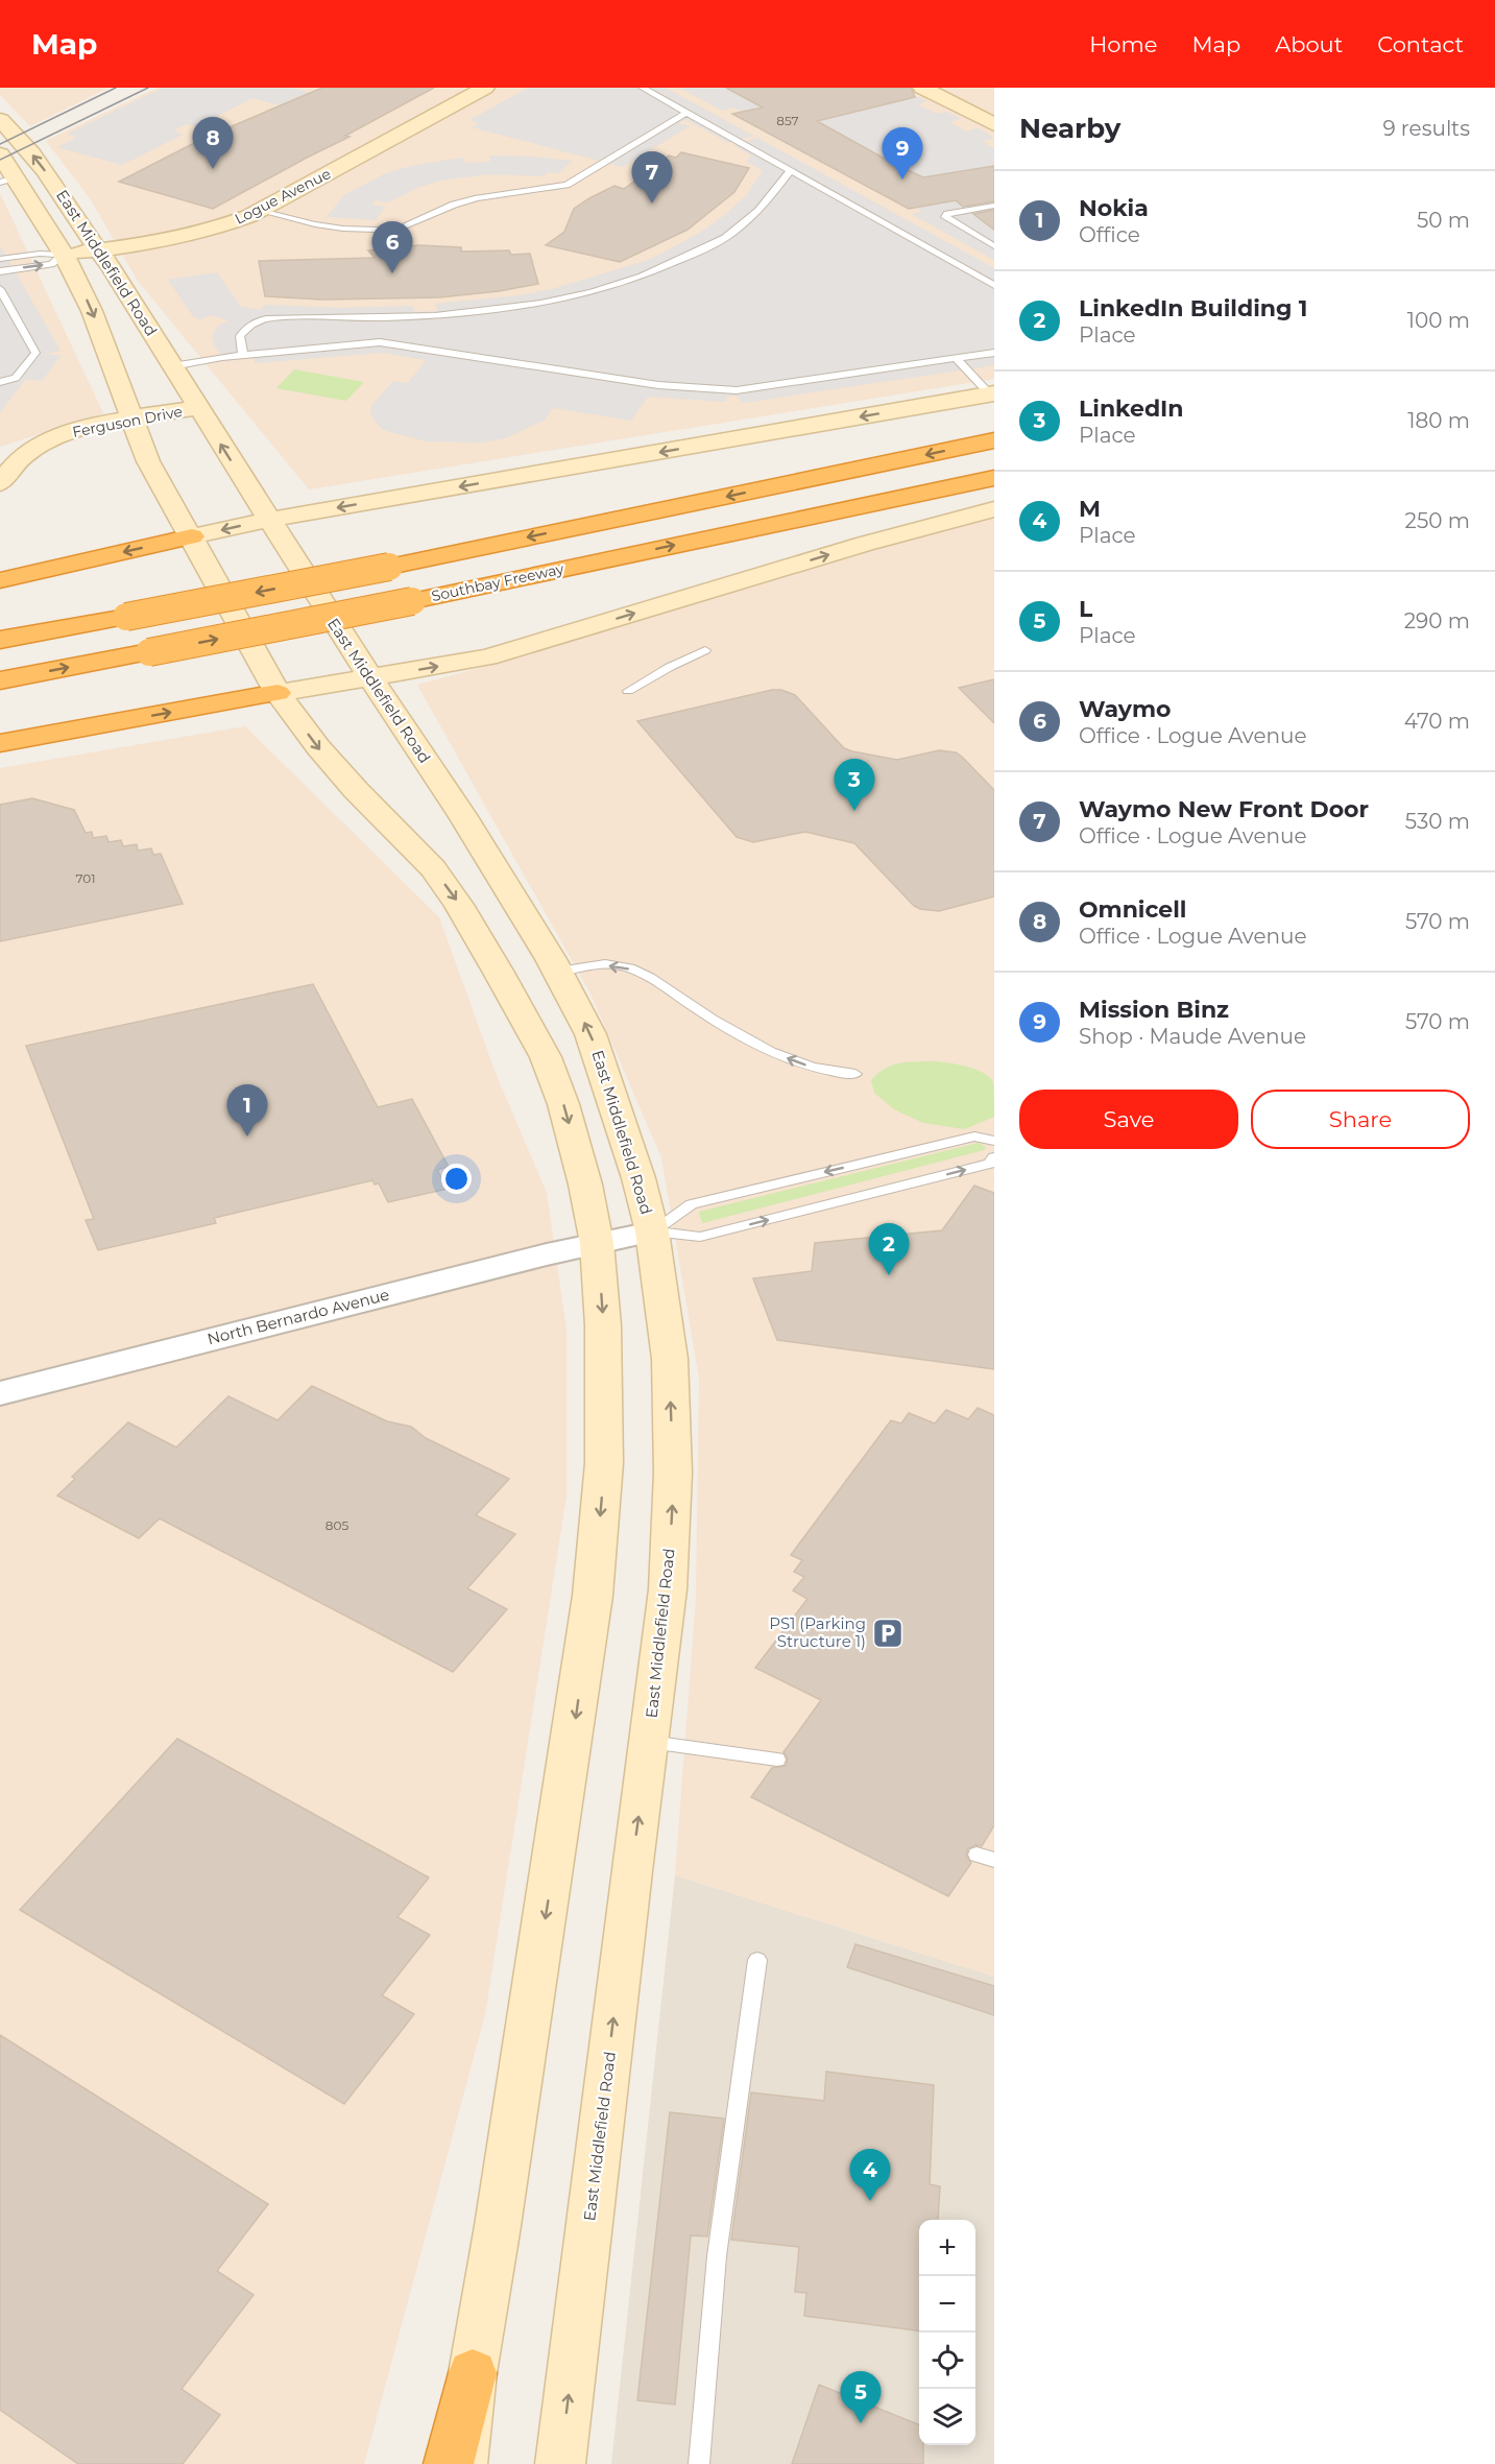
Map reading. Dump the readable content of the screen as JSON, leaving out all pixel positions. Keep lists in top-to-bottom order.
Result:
{
  "streets": {
    "highway": ["Southbay Freeway"],
    "main road": ["Logue Avenue", "East Middlefield Road", "Ferguson Drive"],
    "street": ["North Bernardo Avenue"]
  },
  "crossings": [
    ["Logue Avenue", "East Middlefield Road"],
    ["East Middlefield Road", "Ferguson Drive"],
    ["East Middlefield Road", "North Bernardo Avenue"]
  ],
  "places": {
    "parking": ["PS1 (Parking Structure 1)"]
  },
  "house_numbers": ["857", "701", "805"],
  "page": {
    "header": "Map",
    "nav": [
      "Home",
      "Map",
      "About",
      "Contact"
    ],
    "heading": ["Nearby", "9 results"],
    "pins": [
      "8",
      "9",
      "7",
      "6",
      "3",
      "1",
      "2",
      "4",
      "5"
    ],
    "list": [
      {
        "mark": "1",
        "name": "Nokia",
        "note": "Office",
        "value": "50 m"
      },
      {
        "mark": "2",
        "name": "LinkedIn Building 1",
        "note": "Place",
        "value": "100 m"
      },
      {
        "mark": "3",
        "name": "LinkedIn",
        "note": "Place",
        "value": "180 m"
      },
      {
        "mark": "4",
        "name": "M",
        "note": "Place",
        "value": "250 m"
      },
      {
        "mark": "5",
        "name": "L",
        "note": "Place",
        "value": "290 m"
      },
      {
        "mark": "6",
        "name": "Waymo",
        "note": "Office · Logue Avenue",
        "value": "470 m"
      },
      {
        "mark": "7",
        "name": "Waymo New Front Door",
        "note": "Office · Logue Avenue",
        "value": "530 m"
      },
      {
        "mark": "8",
        "name": "Omnicell",
        "note": "Office · Logue Avenue",
        "value": "570 m"
      },
      {
        "mark": "9",
        "name": "Mission Binz",
        "note": "Shop · Maude Avenue",
        "value": "570 m"
      }
    ],
    "buttons": ["Save", "Share"],
    "map_buttons": ["+", "−"]
  }
}
